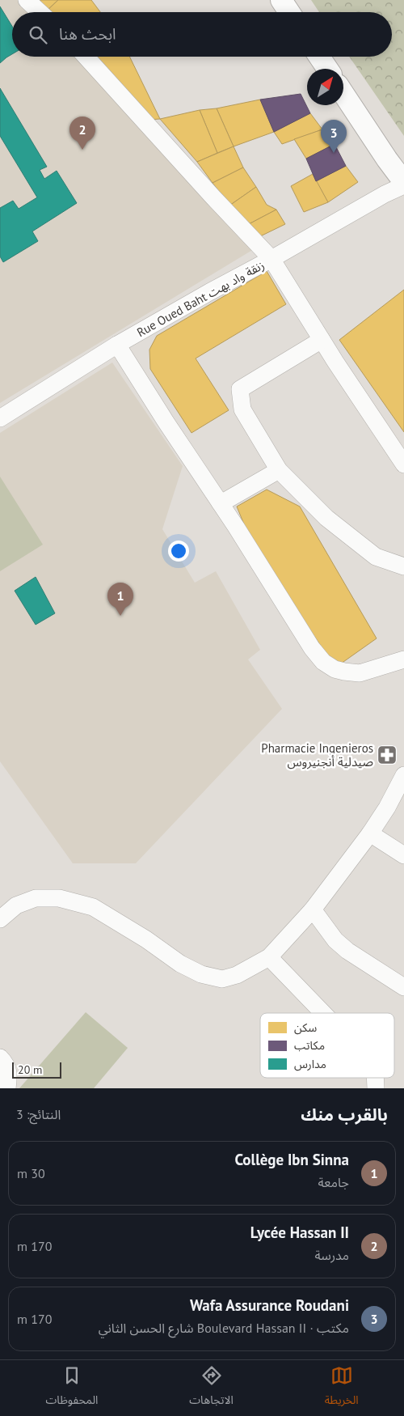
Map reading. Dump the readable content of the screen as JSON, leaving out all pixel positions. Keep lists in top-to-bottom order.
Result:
{
  "streets": {
    "street": ["Rue Oued Baht زنقة واد بهت"]
  },
  "places": {
    "pharmacy": ["Pharmacie Ingenieros صيدلية أنجنيروس"]
  },
  "legend": ["سكن", "مكاتب", "مدارس"],
  "scale_bar": "20 m",
  "north": "top right",
  "page": {
    "search": "ابحث هنا",
    "pins": ["2", "3", "1"],
    "scale": "20 m",
    "heading": ["بالقرب منك", "النتائج: 3"],
    "list": [
      {
        "mark": "1",
        "name": "Collège Ibn Sinna",
        "note": "جامعة",
        "value": "30 m"
      },
      {
        "mark": "2",
        "name": "Lycée Hassan II",
        "note": "مدرسة",
        "value": "170 m"
      },
      {
        "mark": "3",
        "name": "Wafa Assurance Roudani",
        "note": "مكتب · Boulevard Hassan II شارع الحسن الثاني",
        "value": "170 m"
      }
    ],
    "nav": ["الخريطة", "الاتجاهات", "المحفوظات"]
  }
}
